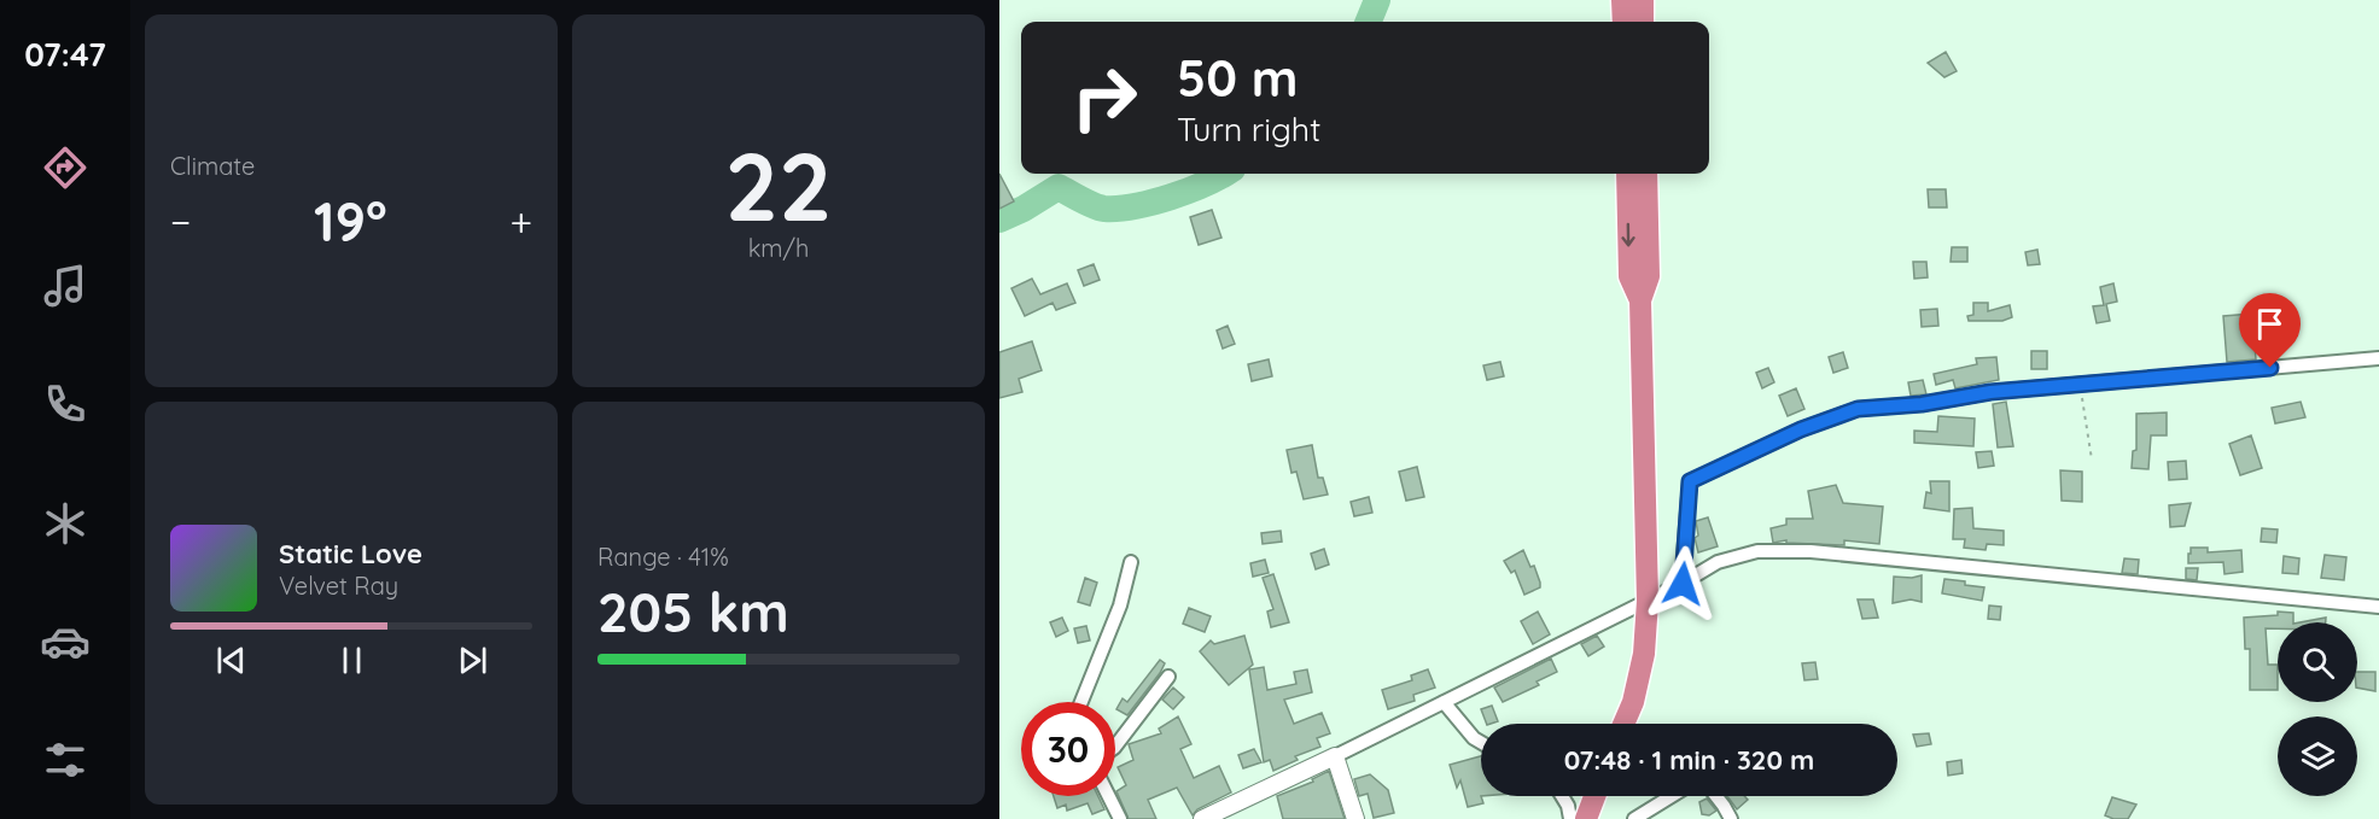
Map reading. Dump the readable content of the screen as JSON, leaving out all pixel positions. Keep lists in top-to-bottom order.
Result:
{
  "page": {
    "tabs": "07:47",
    "tile": [
      "Climate",
      ["22", "km/h"],
      ["Range · 41%", "205 km"]
    ],
    "turn": ["50 m", "Turn right"],
    "heat": ["−", "19°", "+"],
    "song": ["Static Love", "Velvet Ray"],
    "limit": "30",
    "trip": "07:48 · 1 min · 320 m"
  }
}
